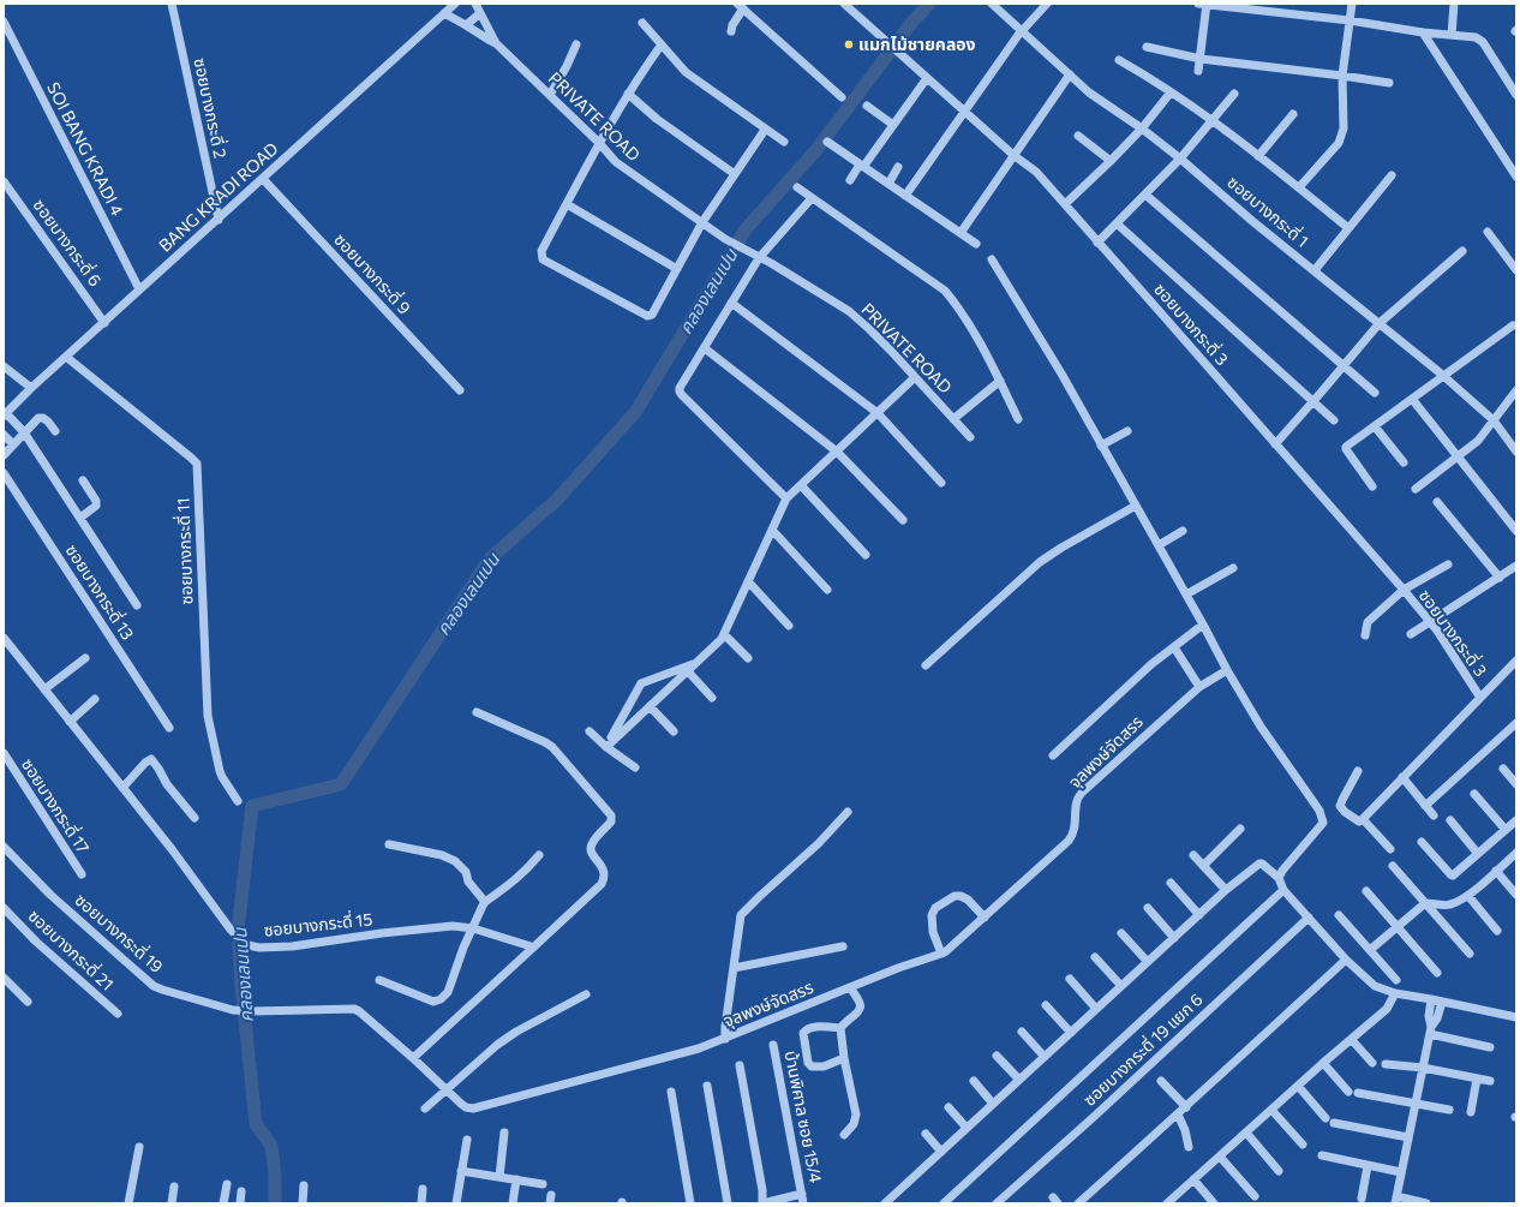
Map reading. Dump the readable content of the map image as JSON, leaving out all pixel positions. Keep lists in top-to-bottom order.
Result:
{
  "streets": {
    "street": [
      "ซอยบางกระดี่ 2",
      "PRIVATE ROAD",
      "SOI BANG KRADI 4",
      "BANG KRADI ROAD",
      "ซอยบางกระดี่ 1",
      "ซอยบางกระดี่ 6",
      "ซอยบางกระดี่ 9",
      "ซอยบางกระดี่ 3",
      "ซอยบางกระดี่ 11",
      "ซอยบางกระดี่ 13",
      "จุลพงษ์จัดสรร",
      "ซอยบางกระดี่ 17",
      "ซอยบางกระดี่ 15",
      "ซอยบางกระดี่ 19",
      "ซอยบางกระดี่ 21",
      "ซอยบางกระดี่ 19 แยก 6",
      "บ้านพิศาล ซอย 15/4"
    ]
  },
  "crossings": [
    ["ซอยบางกระดี่ 2", "BANG KRADI ROAD"],
    ["SOI BANG KRADI 4", "BANG KRADI ROAD"],
    ["BANG KRADI ROAD", "ซอยบางกระดี่ 6"],
    ["BANG KRADI ROAD", "ซอยบางกระดี่ 9"],
    ["BANG KRADI ROAD", "ซอยบางกระดี่ 11"],
    ["จุลพงษ์จัดสรร", "ซอยบางกระดี่ 19"]
  ],
  "water": ["คลองเลนเปน"],
  "places": ["แมกไม้ชายคลอง"]
}
